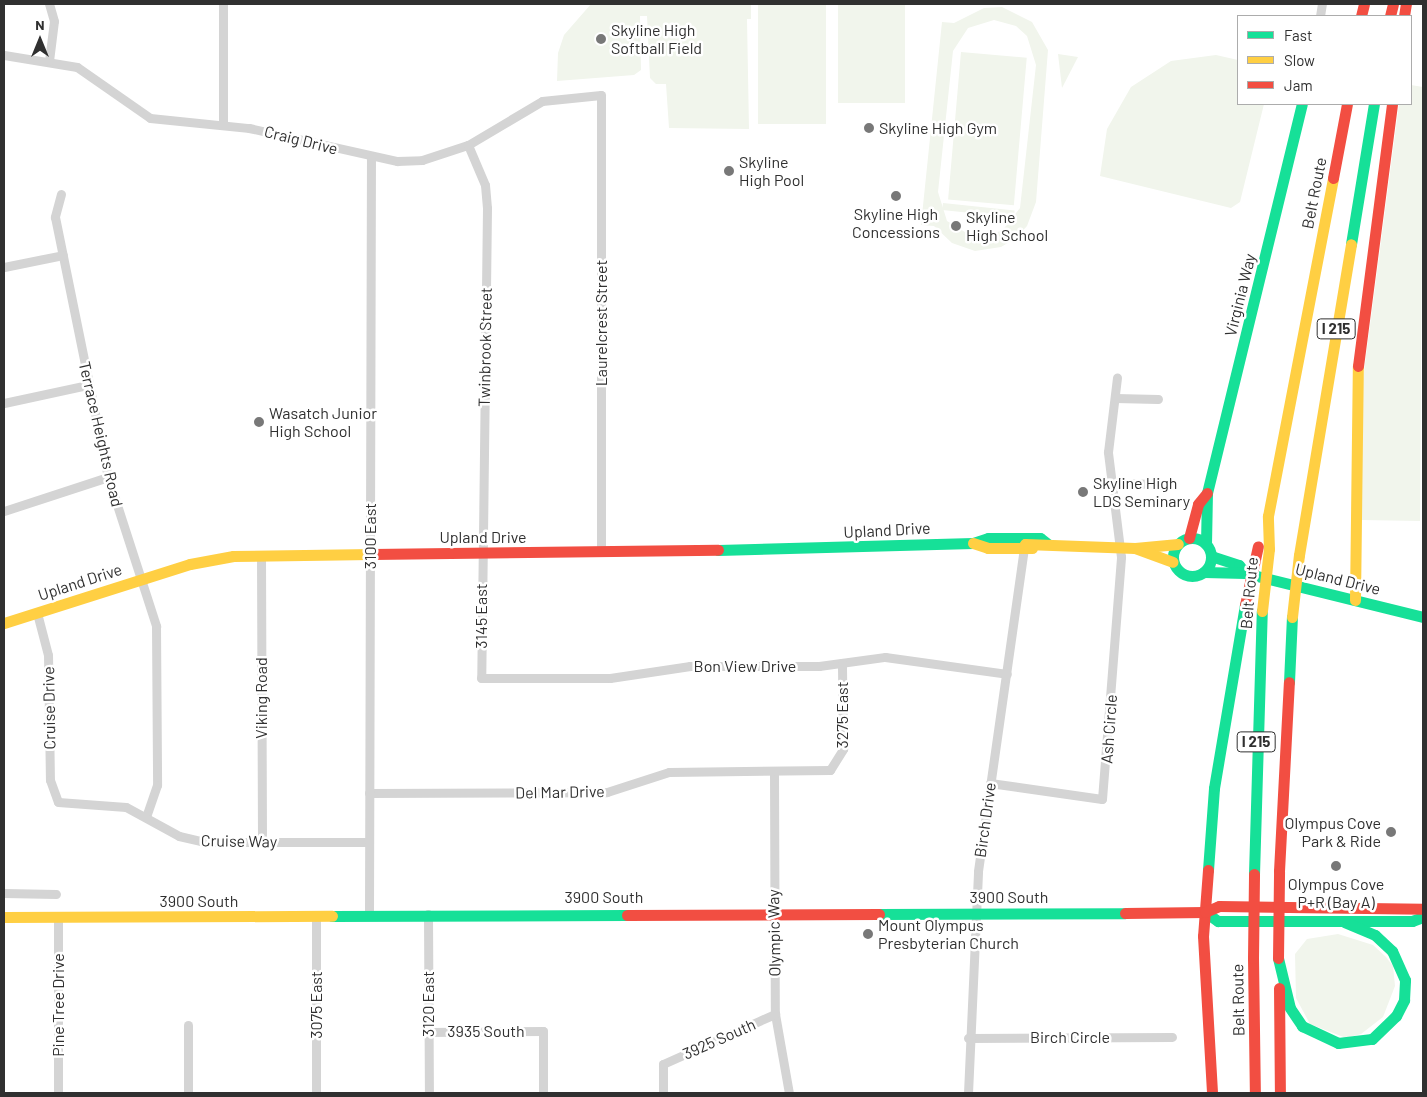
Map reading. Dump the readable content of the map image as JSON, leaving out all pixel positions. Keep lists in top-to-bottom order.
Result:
{
  "streets": {
    "main road": [
      "Belt Route",
      "Virginia Way",
      "I 215",
      "Upland Drive",
      "3900 South"
    ],
    "street": [
      "Craig Drive",
      "Laurelcrest Street",
      "Twinbrook Street",
      "Terrace Heights Road",
      "3100 East",
      "3145 East",
      "Bon View Drive",
      "Viking Road",
      "Cruise Drive",
      "3275 East",
      "Ash Circle",
      "Del Mar Drive",
      "Birch Drive",
      "Cruise Way",
      "Olympic Way",
      "3120 East",
      "Pine Tree Drive",
      "3075 East",
      "3935 South",
      "Birch Circle",
      "3925 South"
    ]
  },
  "crossings": [
    ["Craig Drive", "Laurelcrest Street"],
    ["Craig Drive", "Twinbrook Street"],
    ["Craig Drive", "3100 East"],
    ["Virginia Way", "Upland Drive"],
    ["Laurelcrest Street", "Upland Drive"],
    ["Twinbrook Street", "Upland Drive"],
    ["Twinbrook Street", "3145 East"],
    ["Terrace Heights Road", "Upland Drive"],
    ["Terrace Heights Road", "Cruise Way"],
    ["Upland Drive", "3100 East"],
    ["Upland Drive", "3145 East"],
    ["Upland Drive", "Viking Road"],
    ["Upland Drive", "Cruise Drive"],
    ["Upland Drive", "Ash Circle"],
    ["Upland Drive", "Birch Drive"],
    ["3100 East", "Del Mar Drive"],
    ["3100 East", "Cruise Way"],
    ["3100 East", "3900 South"],
    ["3145 East", "Bon View Drive"],
    ["Bon View Drive", "3275 East"],
    ["Bon View Drive", "Birch Drive"],
    ["Viking Road", "Cruise Way"],
    ["Cruise Drive", "Cruise Way"],
    ["3275 East", "Del Mar Drive"],
    ["Ash Circle", "Birch Drive"],
    ["Del Mar Drive", "Olympic Way"],
    ["Birch Drive", "3900 South"],
    ["Birch Drive", "Birch Circle"],
    ["3900 South", "Olympic Way"],
    ["3900 South", "3120 East"],
    ["3900 South", "Pine Tree Drive"],
    ["3900 South", "3075 East"],
    ["Olympic Way", "3925 South"],
    ["3120 East", "3935 South"]
  ],
  "places": [
    "Skyline High Softball Field",
    "Skyline High Gym",
    "Skyline High Pool",
    "Skyline High Concessions",
    "Skyline High School",
    "Wasatch Junior High School",
    "Skyline High LDS Seminary",
    "Olympus Cove Park & Ride",
    "Olympus Cove P+R (Bay A)",
    "Mount Olympus Presbyterian Church"
  ],
  "legend": ["Fast", "Slow", "Jam"],
  "north": "top"
}
